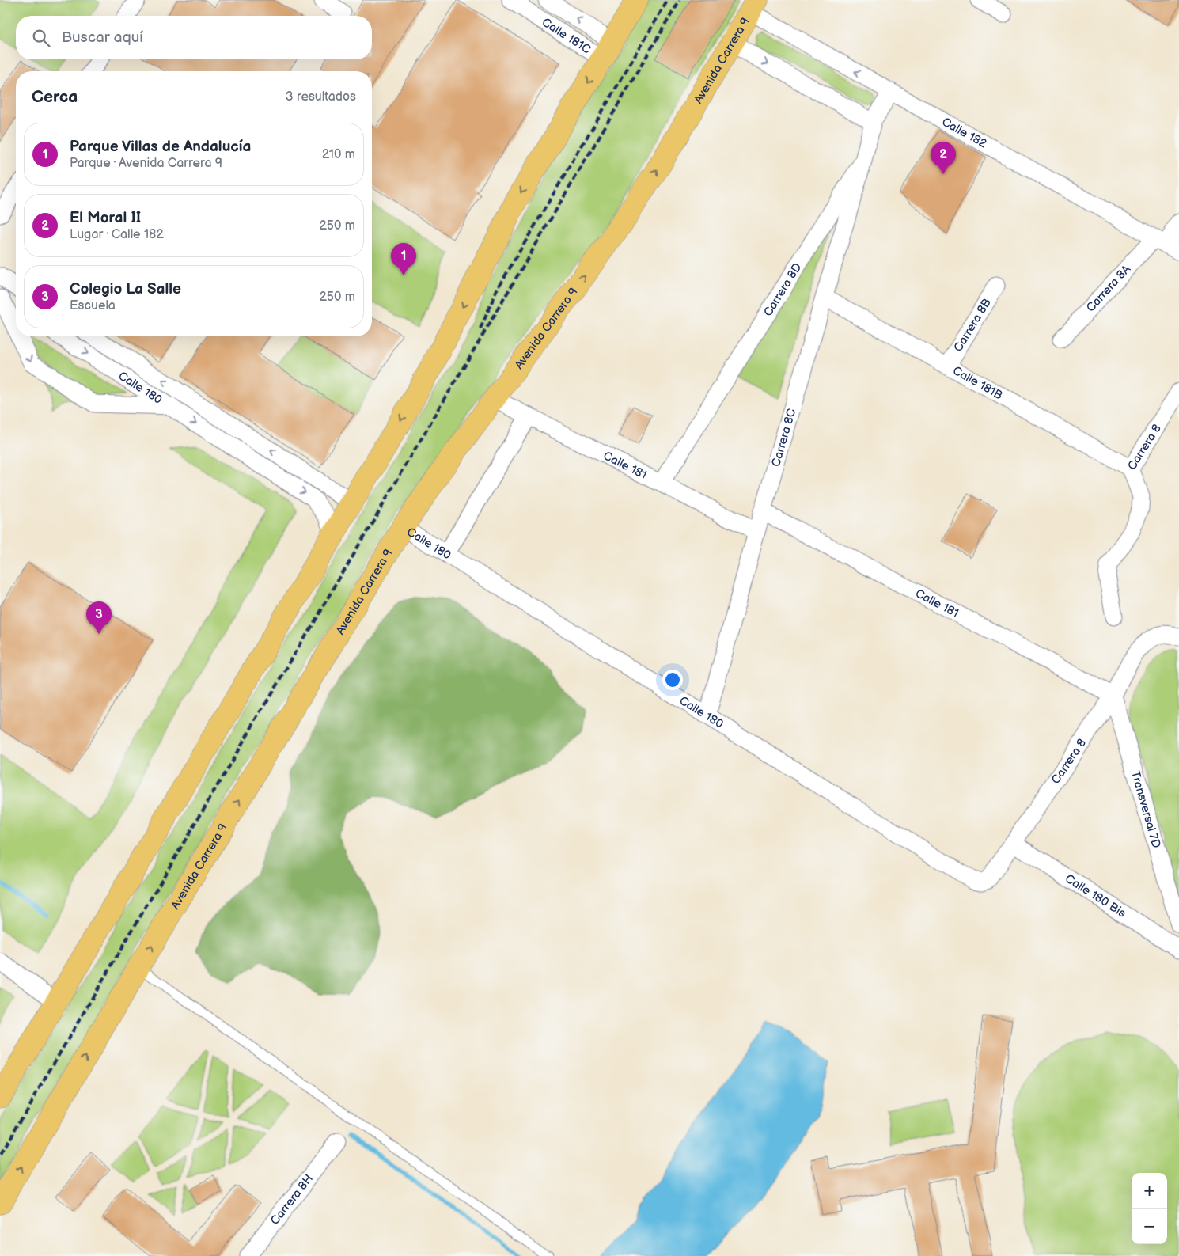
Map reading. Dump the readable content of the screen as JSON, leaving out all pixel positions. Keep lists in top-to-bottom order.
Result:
{
  "streets": {
    "main road": ["Avenida Carrera 9"],
    "street": [
      "Calle 181C",
      "Calle 182",
      "Carrera 8A",
      "Carrera 8D",
      "Carrera 8B",
      "Calle 181B",
      "Calle 180",
      "Carrera 8C",
      "Carrera 8",
      "Calle 181",
      "Transversal 7D",
      "Calle 180 Bis",
      "Carrera 8H"
    ]
  },
  "crossings": [
    ["Avenida Carrera 9", "Calle 182"],
    ["Avenida Carrera 9", "Calle 180"],
    ["Avenida Carrera 9", "Calle 181"],
    ["Calle 182", "Carrera 8A"],
    ["Calle 182", "Carrera 8D"],
    ["Carrera 8D", "Carrera 8C"],
    ["Carrera 8D", "Calle 181"],
    ["Carrera 8B", "Calle 181B"],
    ["Calle 181B", "Carrera 8C"],
    ["Calle 181B", "Carrera 8"],
    ["Calle 180", "Carrera 8C"],
    ["Calle 180", "Carrera 8"],
    ["Carrera 8C", "Calle 181"],
    ["Carrera 8", "Calle 181"],
    ["Carrera 8", "Transversal 7D"],
    ["Carrera 8", "Calle 180 Bis"],
    ["Calle 181", "Transversal 7D"]
  ],
  "page": {
    "search": "Buscar aquí",
    "heading": ["Cerca", "3 resultados"],
    "list": [
      {
        "mark": "1",
        "name": "Parque Villas de Andalucía",
        "note": "Parque · Avenida Carrera 9",
        "value": "210 m"
      },
      {
        "mark": "2",
        "name": "El Moral II",
        "note": "Lugar · Calle 182",
        "value": "250 m"
      },
      {
        "mark": "3",
        "name": "Colegio La Salle",
        "note": "Escuela",
        "value": "250 m"
      }
    ],
    "pins": ["2", "1", "3"],
    "map_buttons": ["+", "−"]
  }
}
